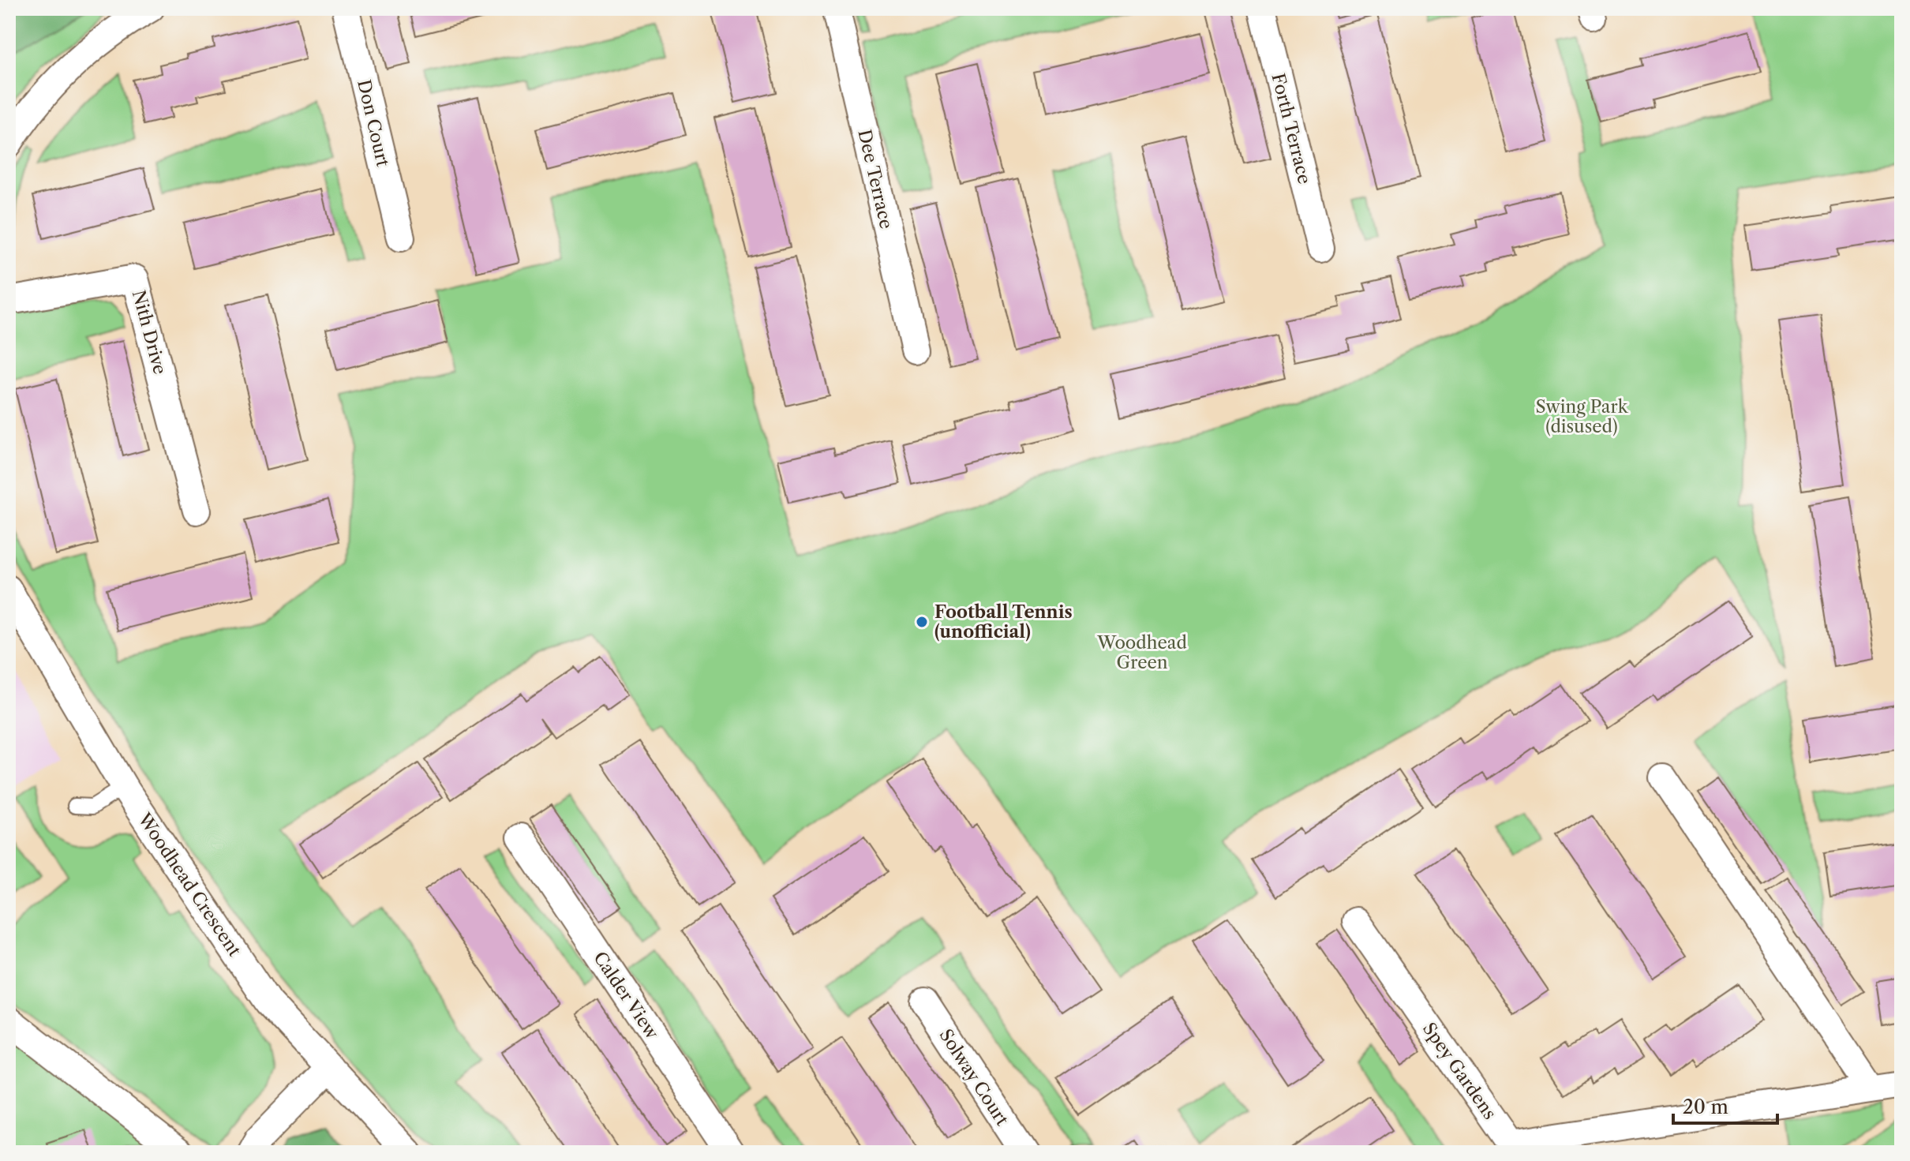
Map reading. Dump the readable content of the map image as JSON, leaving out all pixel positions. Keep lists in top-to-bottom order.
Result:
{
  "streets": {
    "street": [
      "Don Court",
      "Forth Terrace",
      "Dee Terrace",
      "Nith Drive",
      "Woodhead Crescent",
      "Calder View",
      "Spey Gardens",
      "Solway Court"
    ]
  },
  "parks": ["Swing Park (disused)", "Woodhead Green"],
  "places": ["Football Tennis (unofficial)"],
  "scale_bar": "20 m"
}
